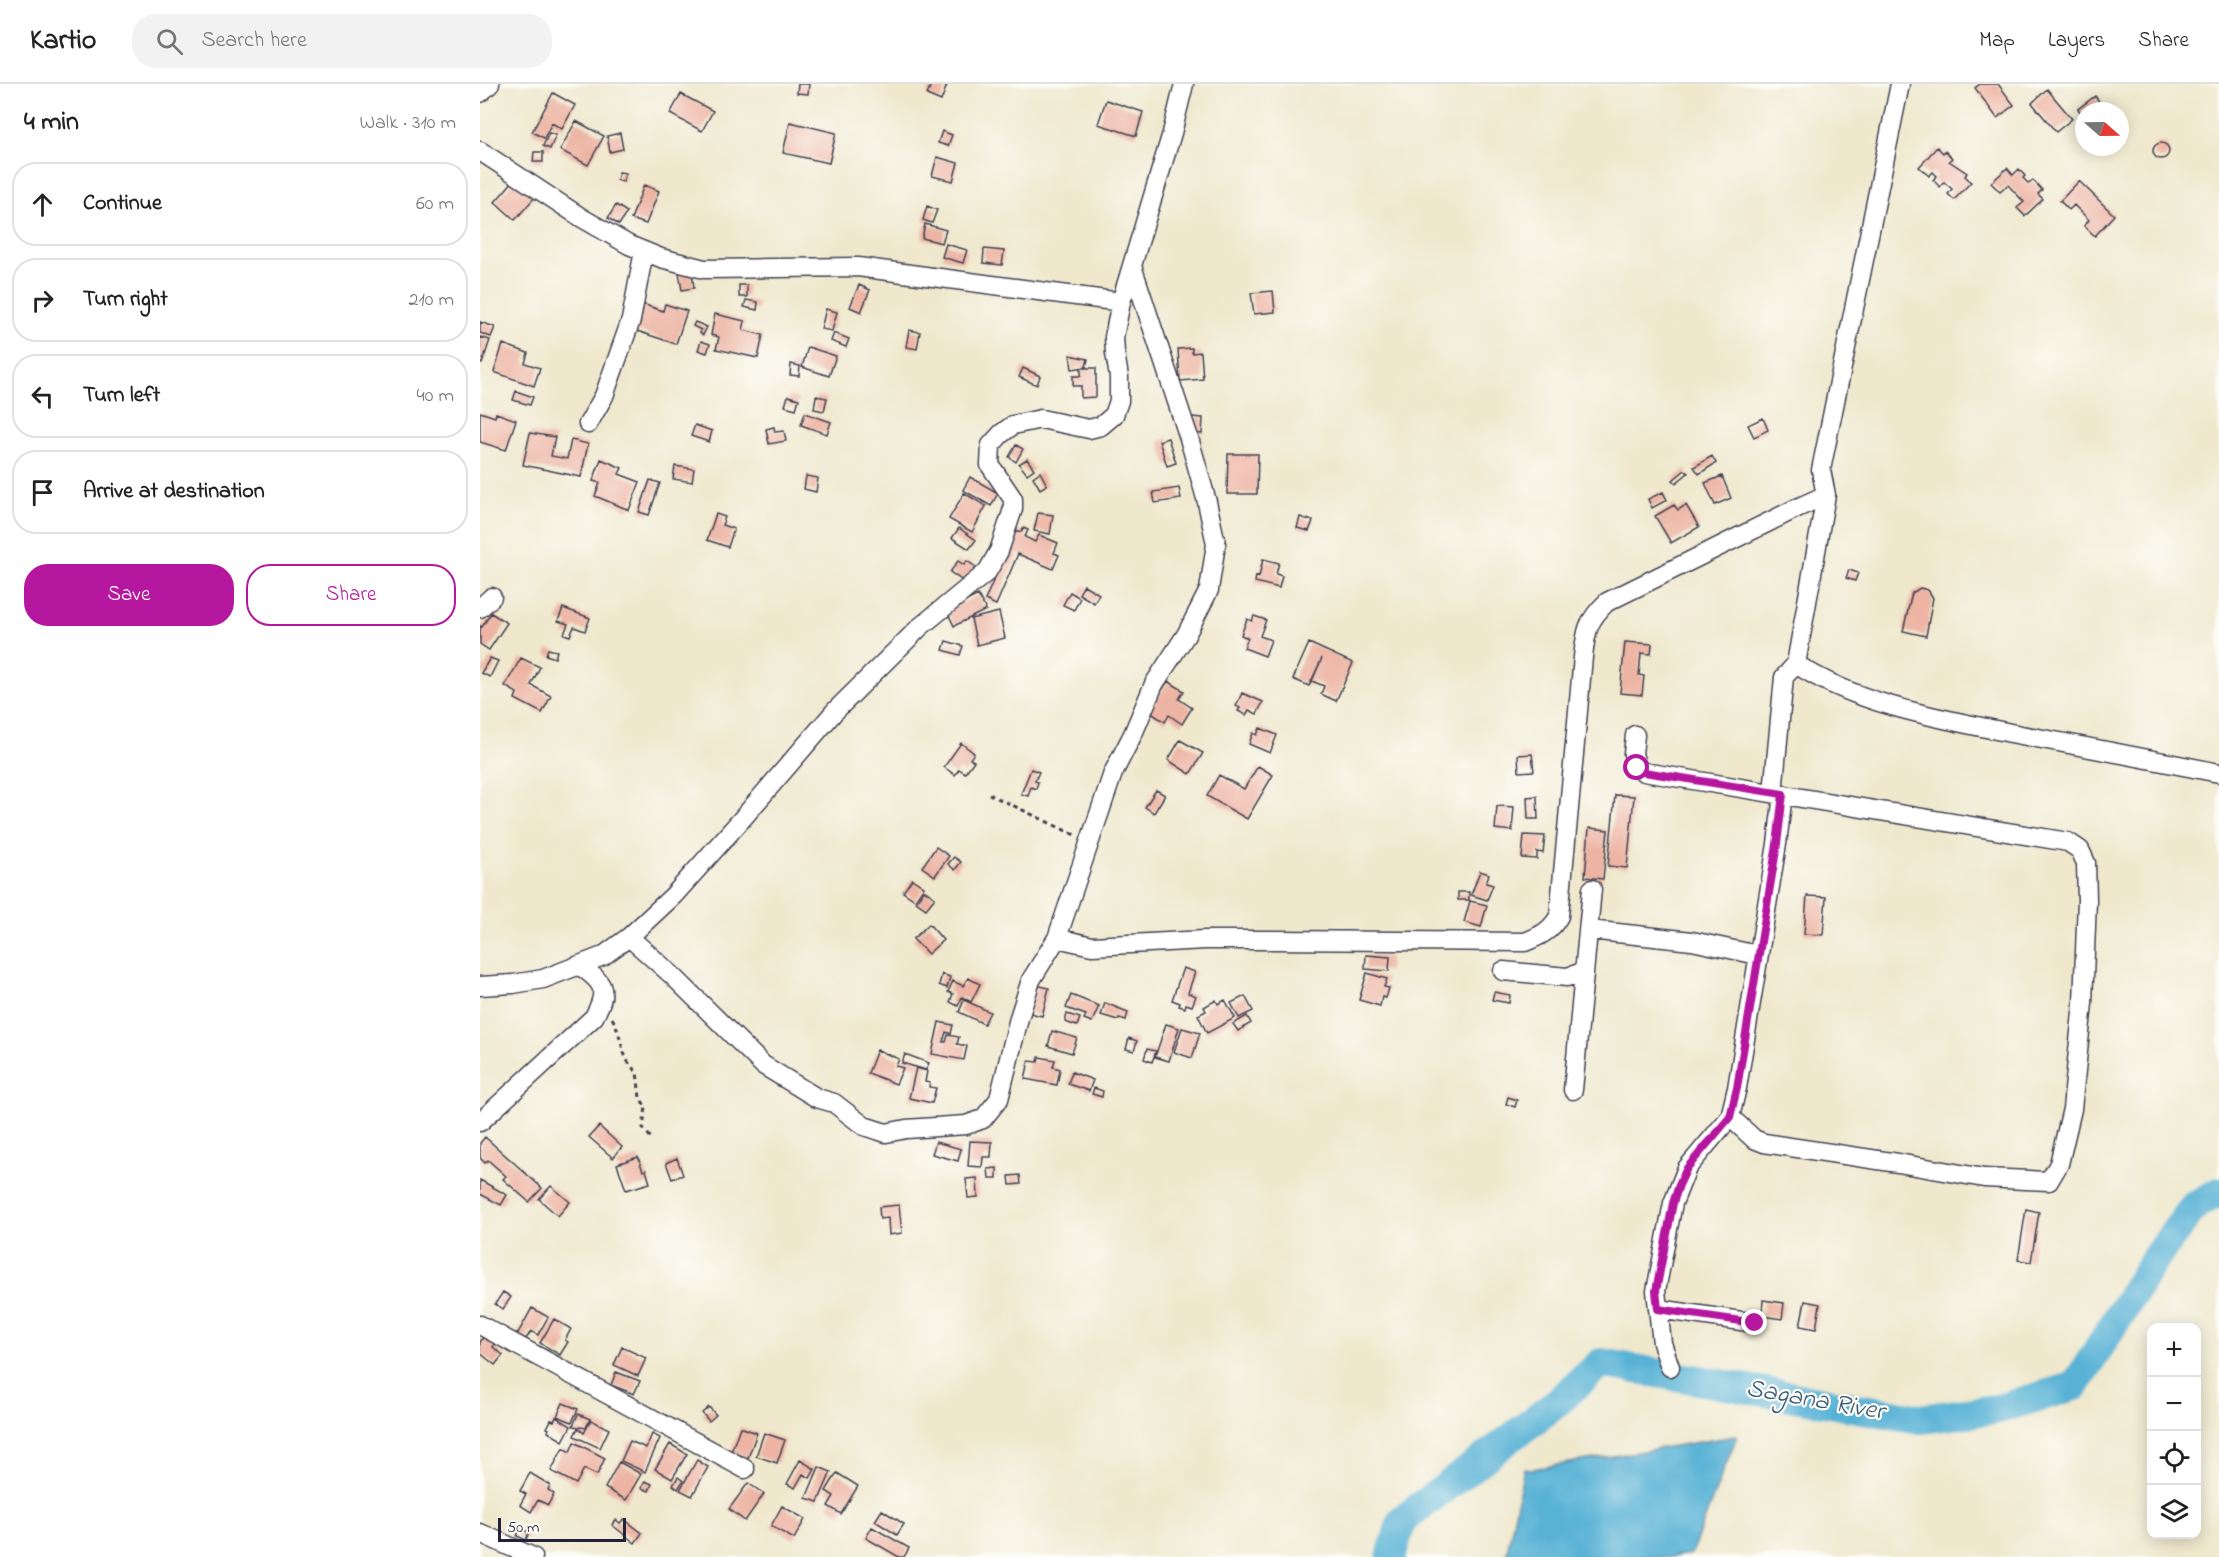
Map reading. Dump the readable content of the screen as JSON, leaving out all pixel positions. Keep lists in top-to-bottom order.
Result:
{
  "water": ["Sagana River"],
  "scale_bar": "50 m",
  "north": "right",
  "page": {
    "header": "Kartio",
    "search": "Search here",
    "nav": ["Map", "Layers", "Share"],
    "heading": ["4 min", "Walk · 310 m"],
    "list": [
      ["Continue", "60 m"],
      ["Turn right", "210 m"],
      ["Turn left", "40 m"],
      "Arrive at destination"
    ],
    "buttons": ["Save", "Share"],
    "map_buttons": ["+", "−"],
    "scale": "50 m"
  }
}
